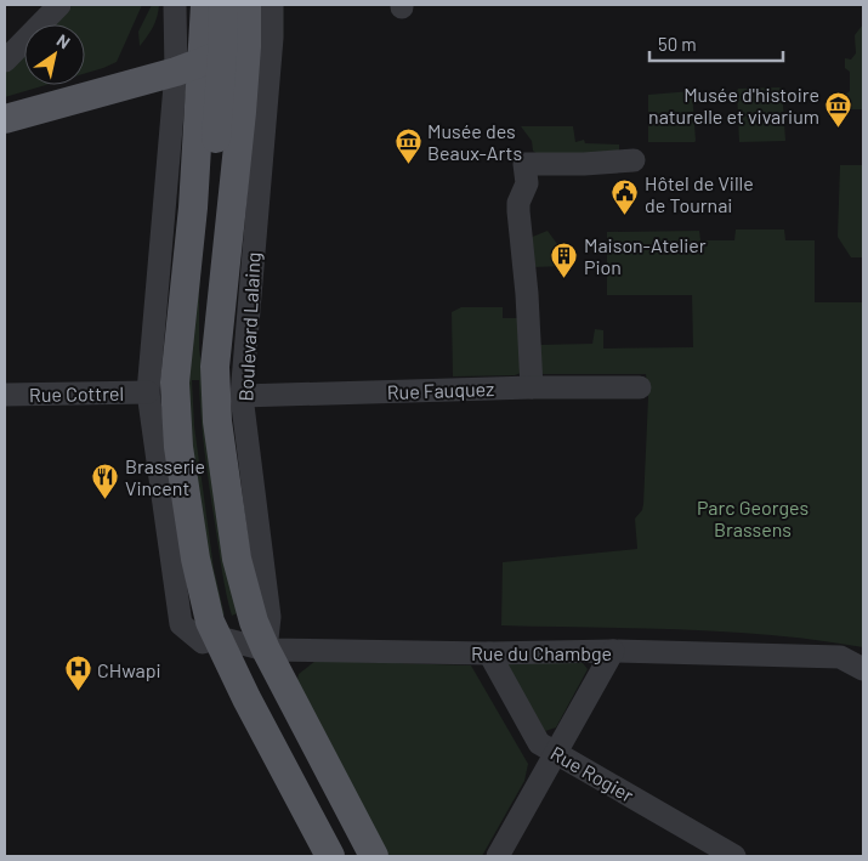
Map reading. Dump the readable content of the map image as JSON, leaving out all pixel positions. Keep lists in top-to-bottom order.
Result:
{
  "streets": {
    "main road": ["Boulevard Lalaing"],
    "street": [
      "Rue Fauquez",
      "Rue Cottrel",
      "Rue du Chambge",
      "Rue Rogier"
    ]
  },
  "crossings": [
    ["Boulevard Lalaing", "Rue Fauquez"],
    ["Boulevard Lalaing", "Rue du Chambge"],
    ["Rue du Chambge", "Rue Rogier"]
  ],
  "parks": ["Parc Georges Brassens"],
  "places": {
    "museum": ["Musée d'histoire naturelle et vivarium", "Musée des Beaux-Arts"],
    "public building": ["Hôtel de Ville de Tournai"],
    "building": ["Maison-Atelier Pion"],
    "restaurant": ["Brasserie Vincent"],
    "hospital": ["CHwapi"]
  },
  "scale_bar": "50 m",
  "north": "top right"
}
